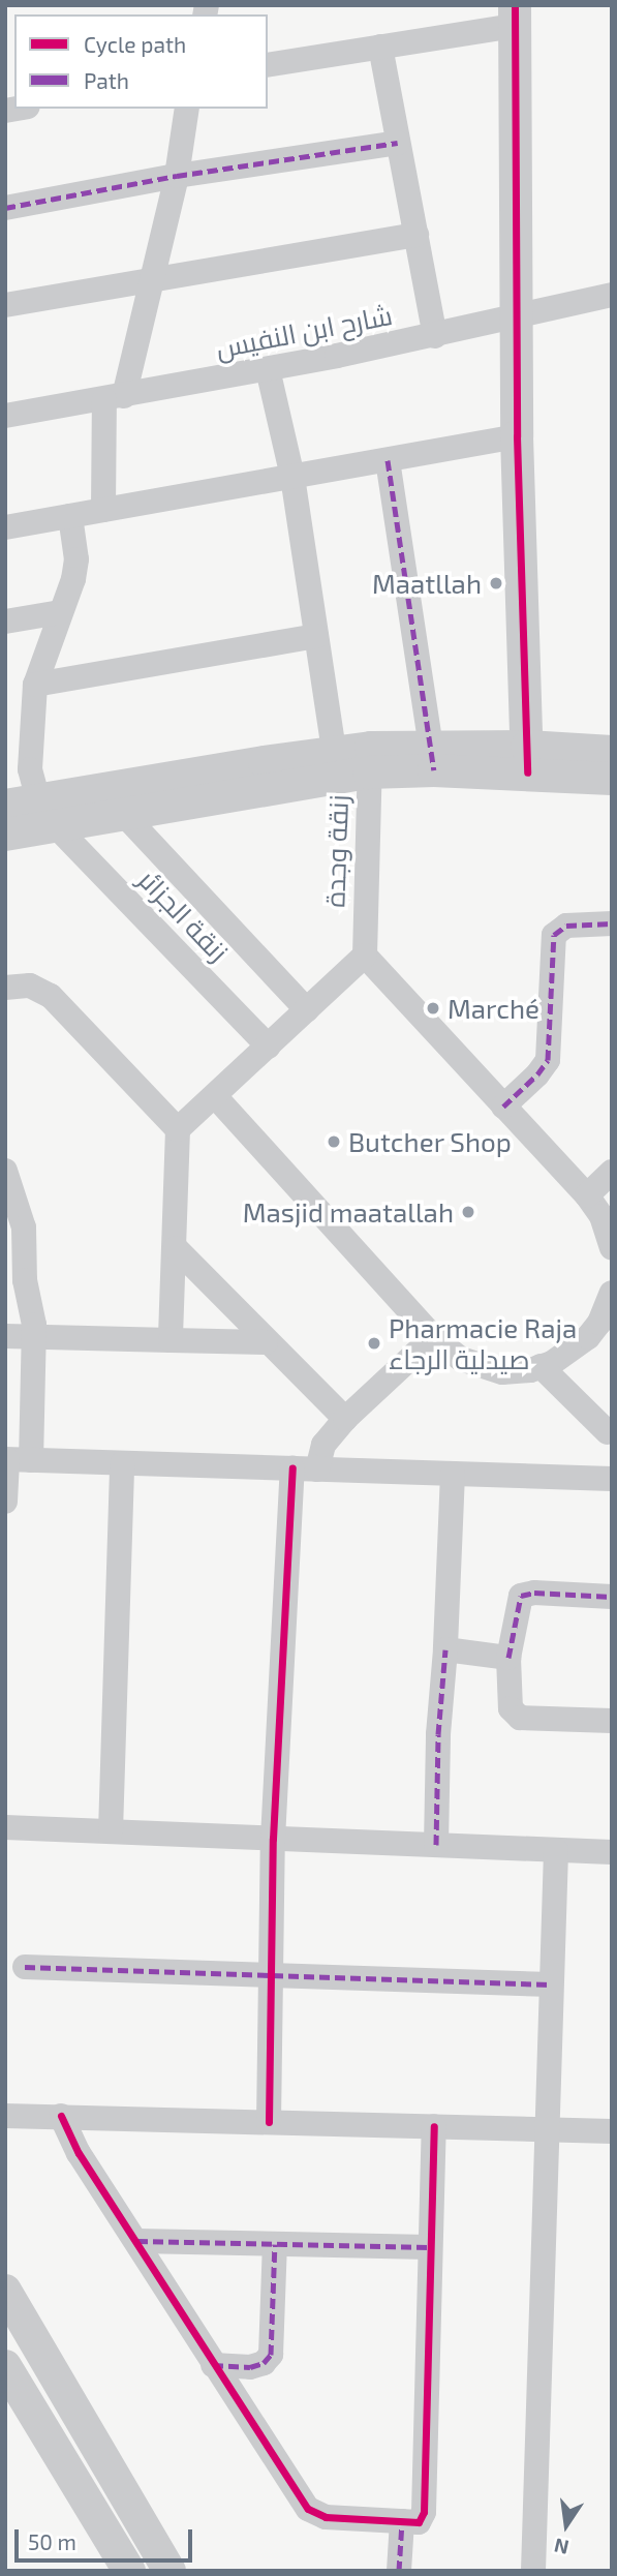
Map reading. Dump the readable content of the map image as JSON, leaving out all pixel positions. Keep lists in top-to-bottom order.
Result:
{
  "streets": {
    "street": ["شارح ابن النفيس", "زنقة وجدة", "زنقة الجزائر"]
  },
  "crossings": [
    ["شارح ابن النفيس", "زنقة وجدة"]
  ],
  "places": [
    "Maatllah",
    "Marché",
    "Butcher Shop",
    "Masjid maatallah",
    "Pharmacie Raja صيدلية الرجاء"
  ],
  "legend": ["Cycle path", "Path"],
  "scale_bar": "50 m",
  "north": "bottom"
}
